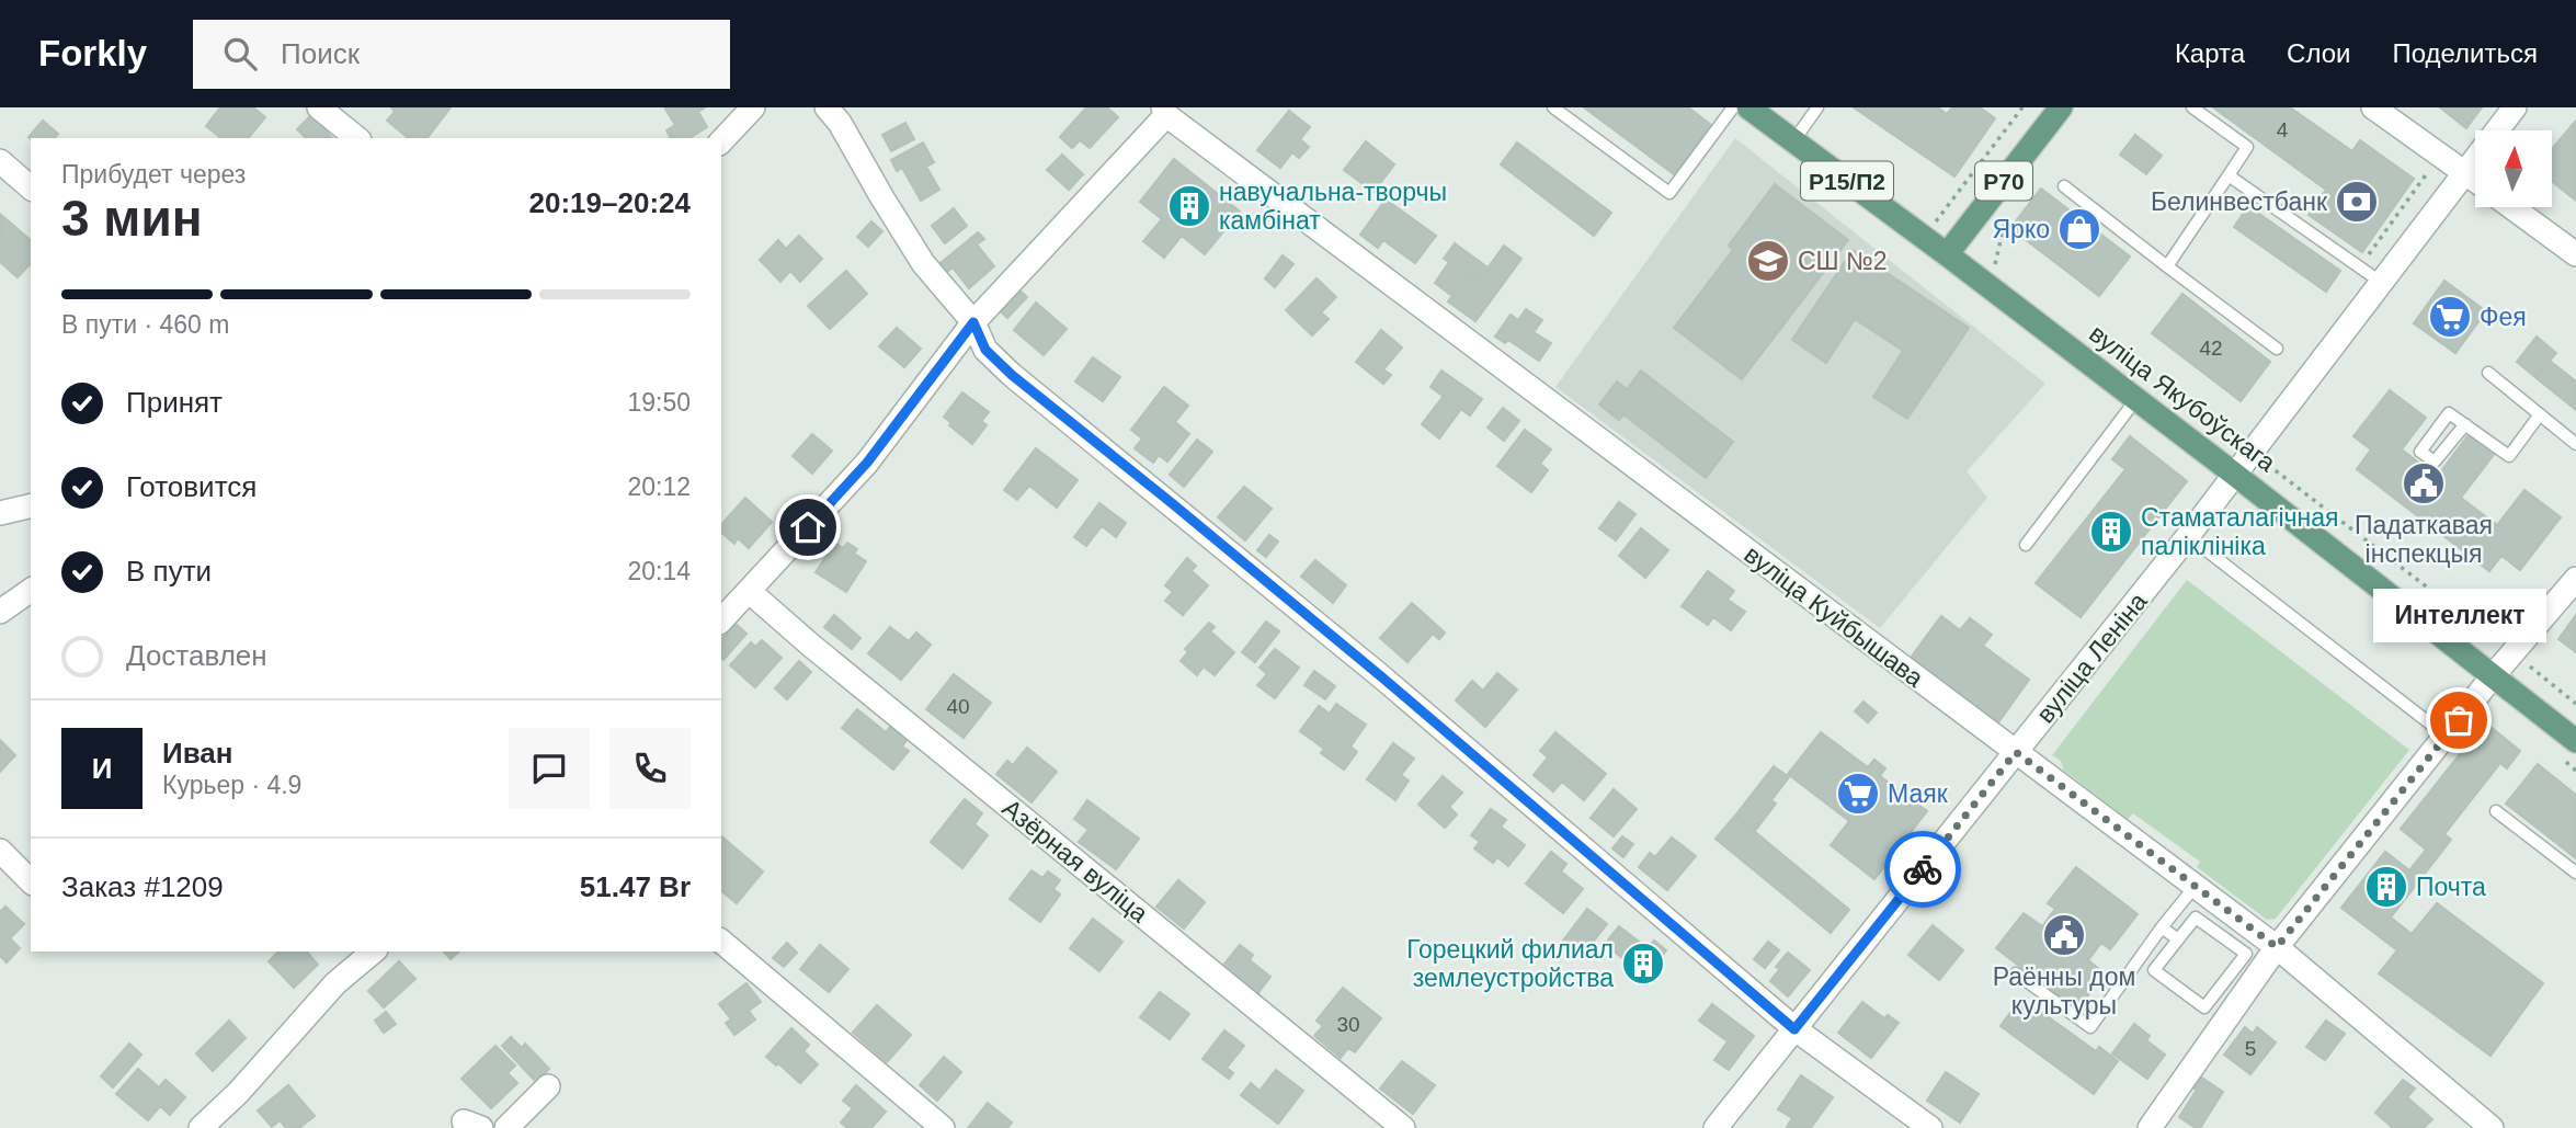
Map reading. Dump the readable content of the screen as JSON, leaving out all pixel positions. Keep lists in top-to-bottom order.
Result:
{
  "streets": {
    "main road": ["Р15/П2", "Р70", "вуліца Якубоўскага"],
    "street": ["вуліца Куйбышава", "вуліца Леніна", "Азёрная вуліца"]
  },
  "crossings": [
    ["Р70", "вуліца Якубоўскага"],
    ["вуліца Якубоўскага", "вуліца Леніна"],
    ["вуліца Куйбышава", "вуліца Леніна"]
  ],
  "places": {
    "bank": ["Белинвестбанк"],
    "building": [
      "навучальна-творчы камбінат",
      "Стаматалагічная паліклініка",
      "Почта",
      "Горецкий филиал землеустройства"
    ],
    "shop": ["Ярко"],
    "school or university": ["СШ №2"],
    "supermarket": ["Фея", "Маяк"],
    "public building": ["Падаткавая інспекцыя", "Раённы дом культуры"],
    "other": ["Интеллект"]
  },
  "house_numbers": [
    "4",
    "42",
    "40",
    "30",
    "5"
  ],
  "north": "top",
  "page": {
    "header": "Forkly",
    "search": "Поиск",
    "nav": ["Карта", "Слои", "Поделиться"],
    "heading": ["3 мин", "Прибудет через", "20:19–20:24"],
    "panel": [
      "Иван",
      "Курьер · 4.9",
      "Заказ #1209",
      "51.47 Br"
    ],
    "bar": "В пути · 460 m",
    "list": [
      ["Принят", "19:50"],
      ["Готовится", "20:12"],
      ["В пути", "20:14"],
      "Доставлен"
    ],
    "bubble": "Интеллект",
    "round": "И"
  }
}
